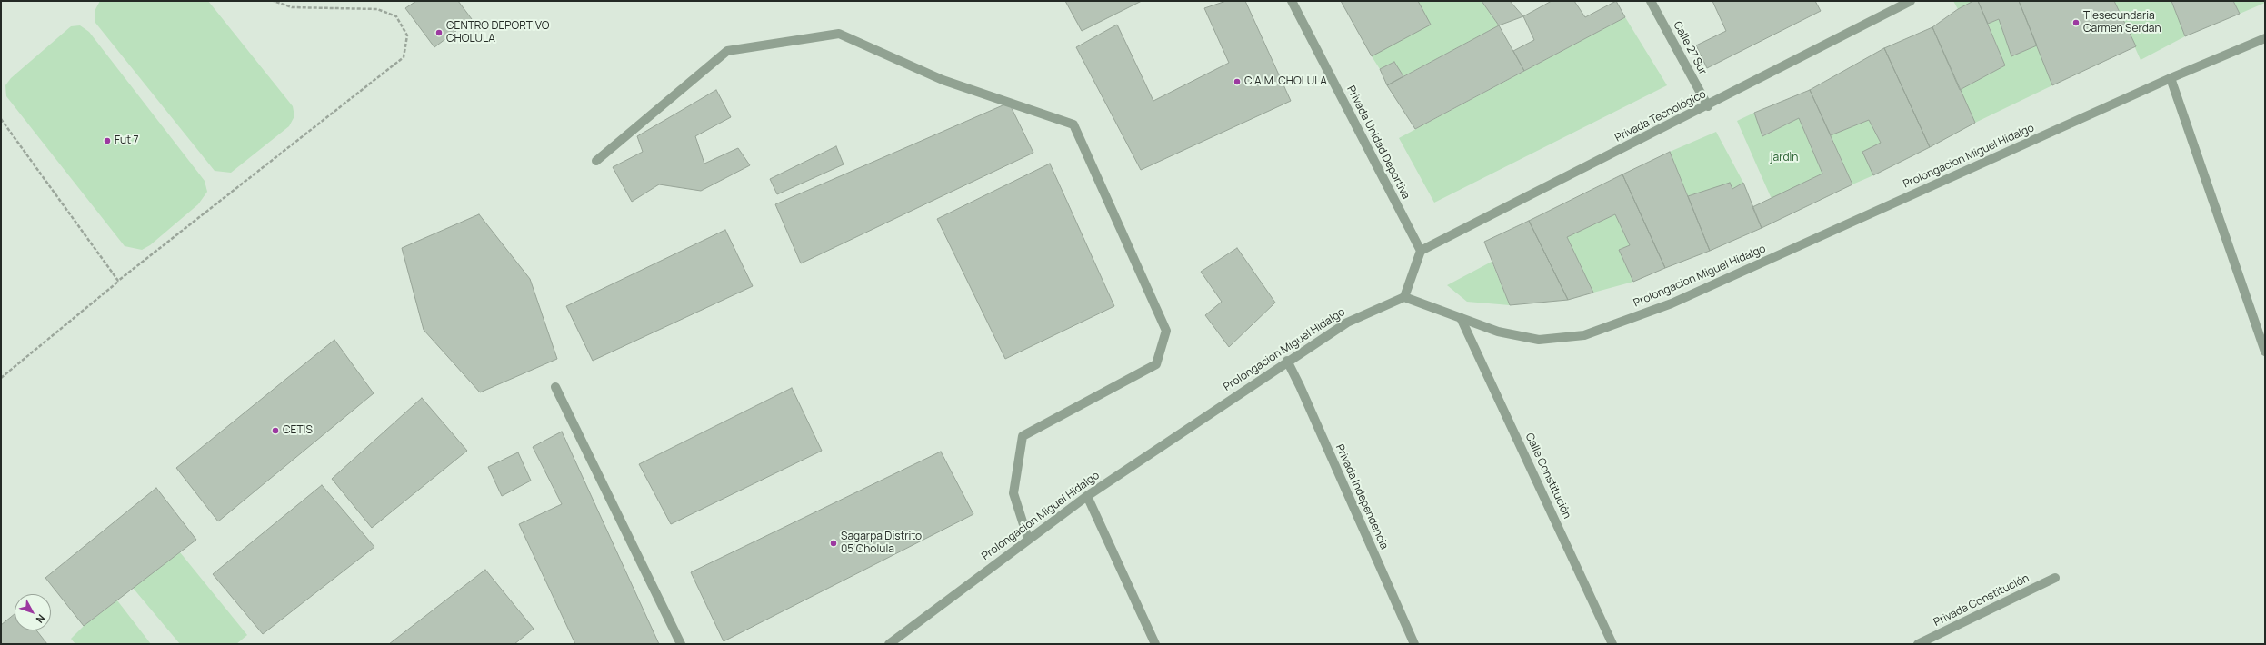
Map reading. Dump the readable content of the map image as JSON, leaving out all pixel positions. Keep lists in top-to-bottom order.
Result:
{
  "streets": {
    "street": [
      "Calle 27 Sur",
      "Privada Tecnológico",
      "Privada Unidad Deportiva",
      "Prolongacion Miguel Hidalgo",
      "Calle Constitución",
      "Privada Independencia",
      "Privada Constitución"
    ]
  },
  "crossings": [
    ["Calle 27 Sur", "Privada Tecnológico"],
    ["Privada Tecnológico", "Privada Unidad Deportiva"],
    ["Prolongacion Miguel Hidalgo", "Calle Constitución"],
    ["Prolongacion Miguel Hidalgo", "Privada Independencia"]
  ],
  "parks": ["jardìn"],
  "places": [
    "Tlesecundaria Carmen Serdan",
    "CENTRO DEPORTIVO CHOLULA",
    "C.A.M. CHOLULA",
    "Fut 7",
    "CETIS",
    "Sagarpa Distrito 05 Cholula"
  ],
  "north": "bottom right"
}
